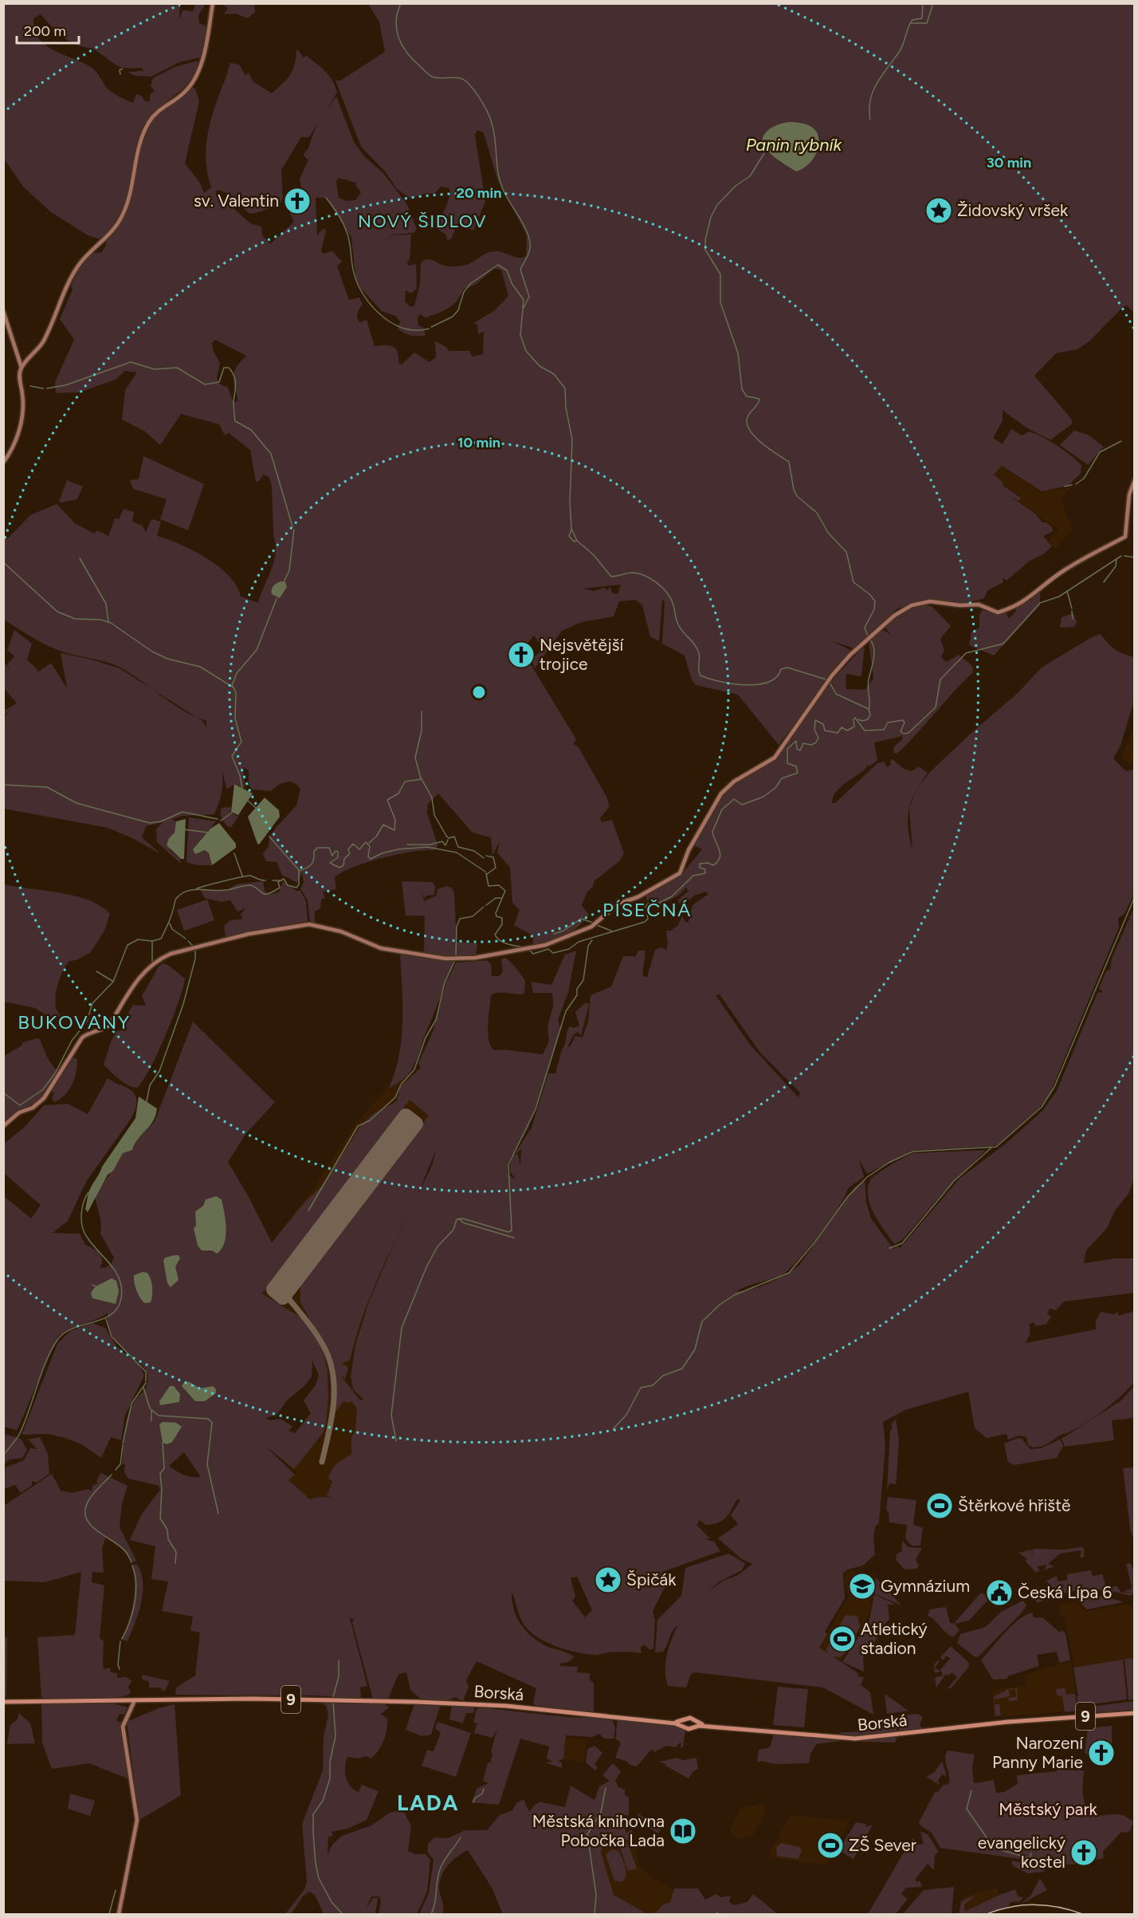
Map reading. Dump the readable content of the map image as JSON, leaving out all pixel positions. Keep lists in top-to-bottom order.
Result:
{
  "streets": {
    "main road": ["Borská", "9"]
  },
  "crossings": [
    ["Borská", "9"]
  ],
  "districts": [
    "NOVÝ ŠIDLOV",
    "PÍSEČNÁ",
    "BUKOVANY",
    "LADA"
  ],
  "water": ["Panin rybník"],
  "parks": ["Městský park"],
  "places": {
    "church": [
      "sv. Valentin",
      "Nejsvětější trojice",
      "Narození Panny Marie",
      "evangelický kostel"
    ],
    "place": ["Židovský vršek", "Špičák"],
    "sports": ["Štěrkové hřiště", "Atletický stadion", "ZŠ Sever"],
    "school or university": ["Gymnázium"],
    "public building": ["Česká Lípa 6"],
    "library": ["Městská knihovna Pobočka Lada"]
  },
  "scale_bar": "200 m",
  "rings": ["30 min", "20 min", "10 min"]
}
